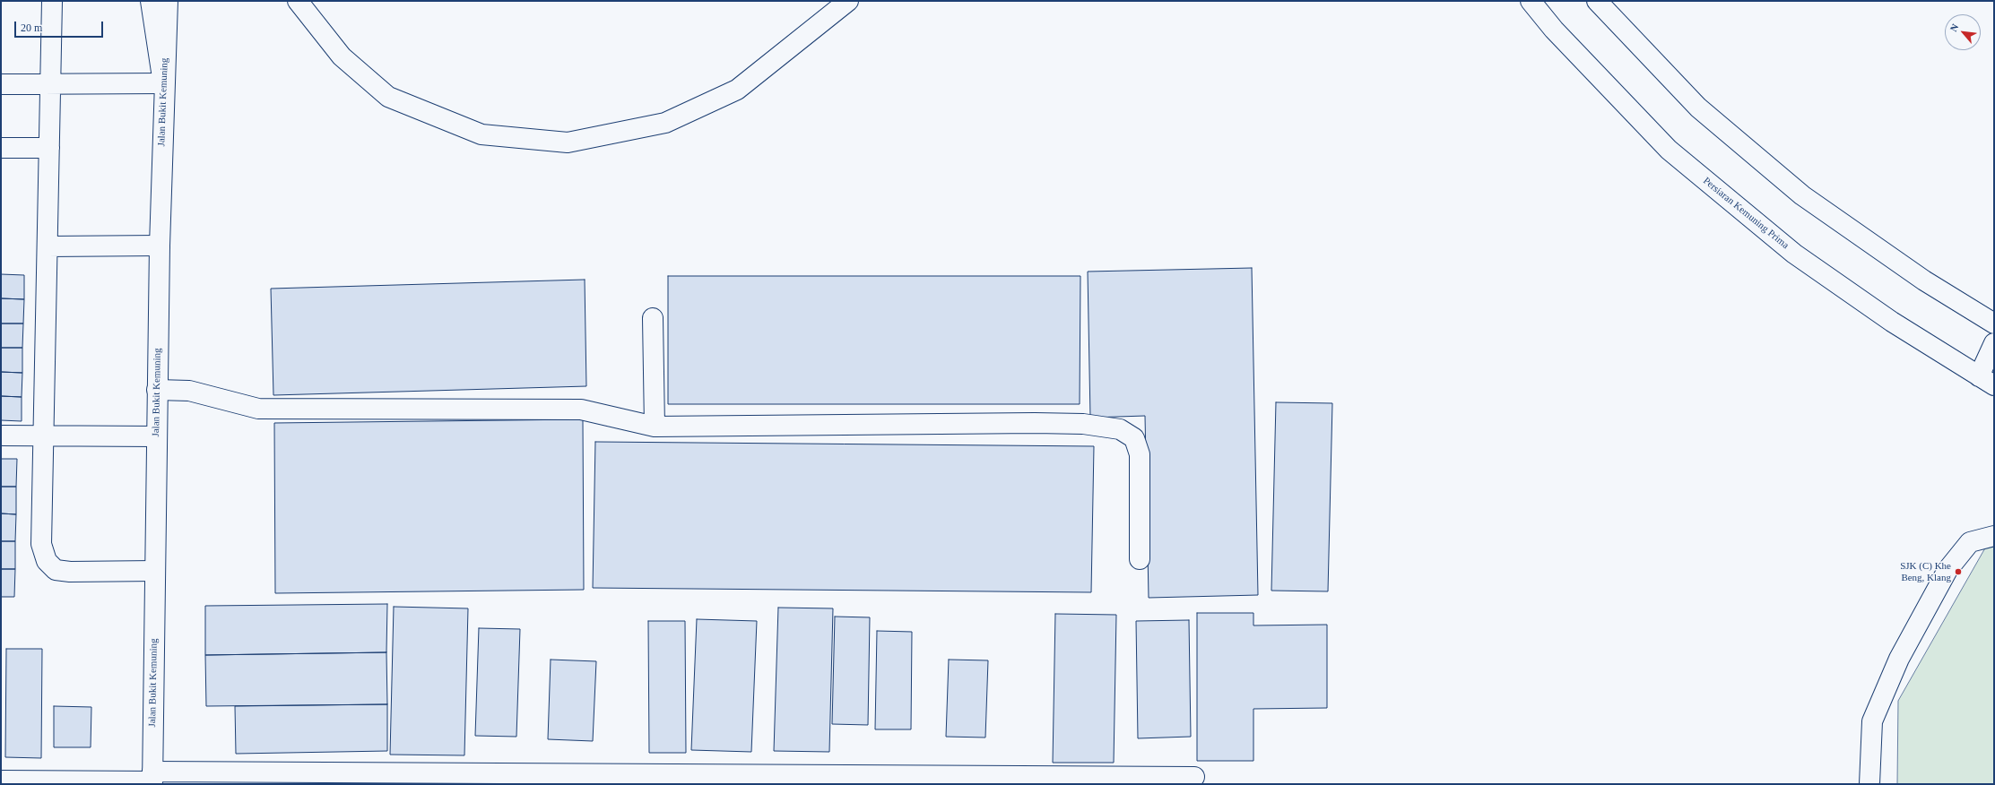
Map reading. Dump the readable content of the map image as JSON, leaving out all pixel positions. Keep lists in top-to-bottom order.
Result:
{
  "streets": {
    "main road": ["Jalan Bukit Kemuning", "Persiaran Kemuning Prima"]
  },
  "places": ["SJK (C) Khe Beng, Klang"],
  "scale_bar": "20 m",
  "north": "top left"
}
